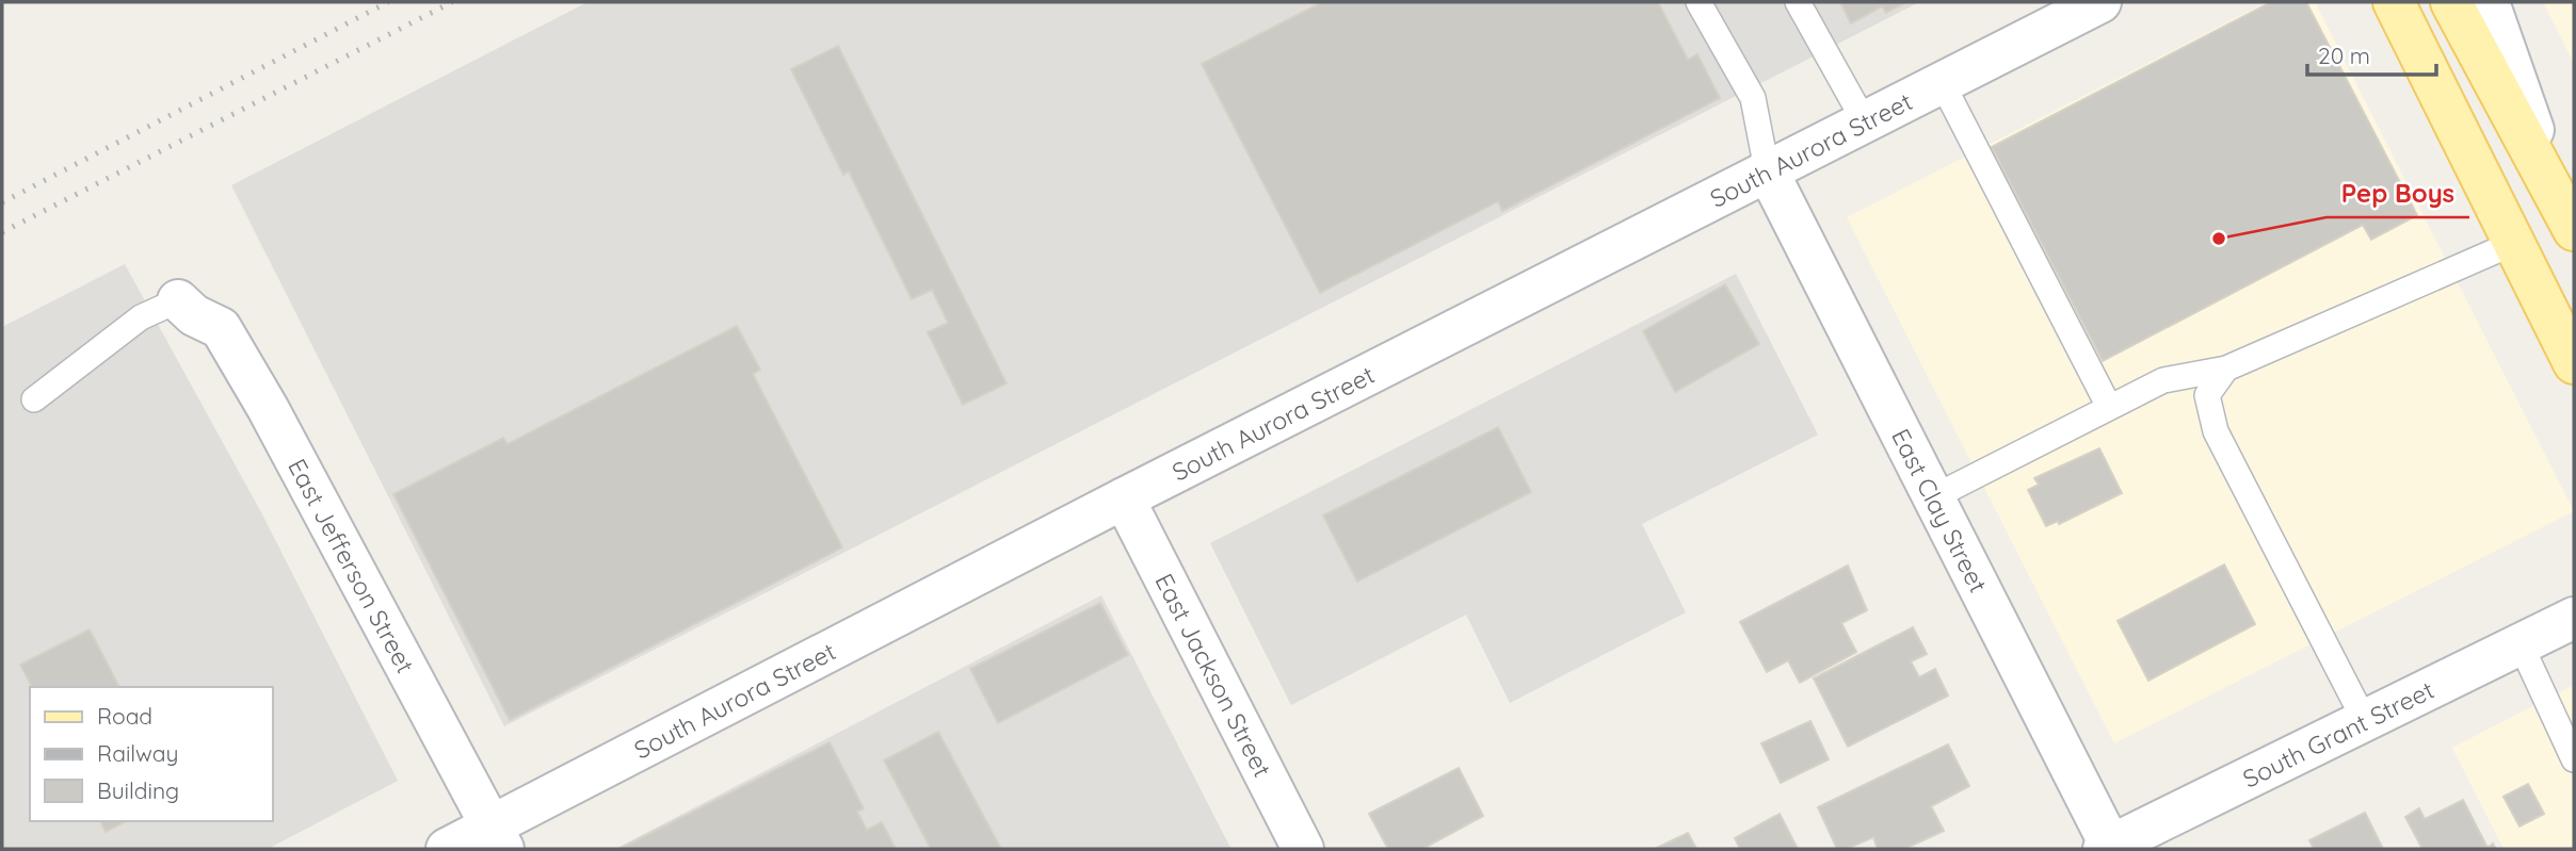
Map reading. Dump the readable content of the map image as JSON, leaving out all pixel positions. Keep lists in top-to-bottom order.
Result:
{
  "streets": {
    "street": [
      "South Aurora Street",
      "East Clay Street",
      "East Jefferson Street",
      "East Jackson Street",
      "South Grant Street"
    ]
  },
  "crossings": [
    ["South Aurora Street", "East Clay Street"],
    ["South Aurora Street", "East Jefferson Street"],
    ["South Aurora Street", "East Jackson Street"],
    ["East Clay Street", "South Grant Street"]
  ],
  "places": ["Pep Boys"],
  "legend": ["Road", "Railway", "Building"],
  "scale_bar": "20 m"
}
